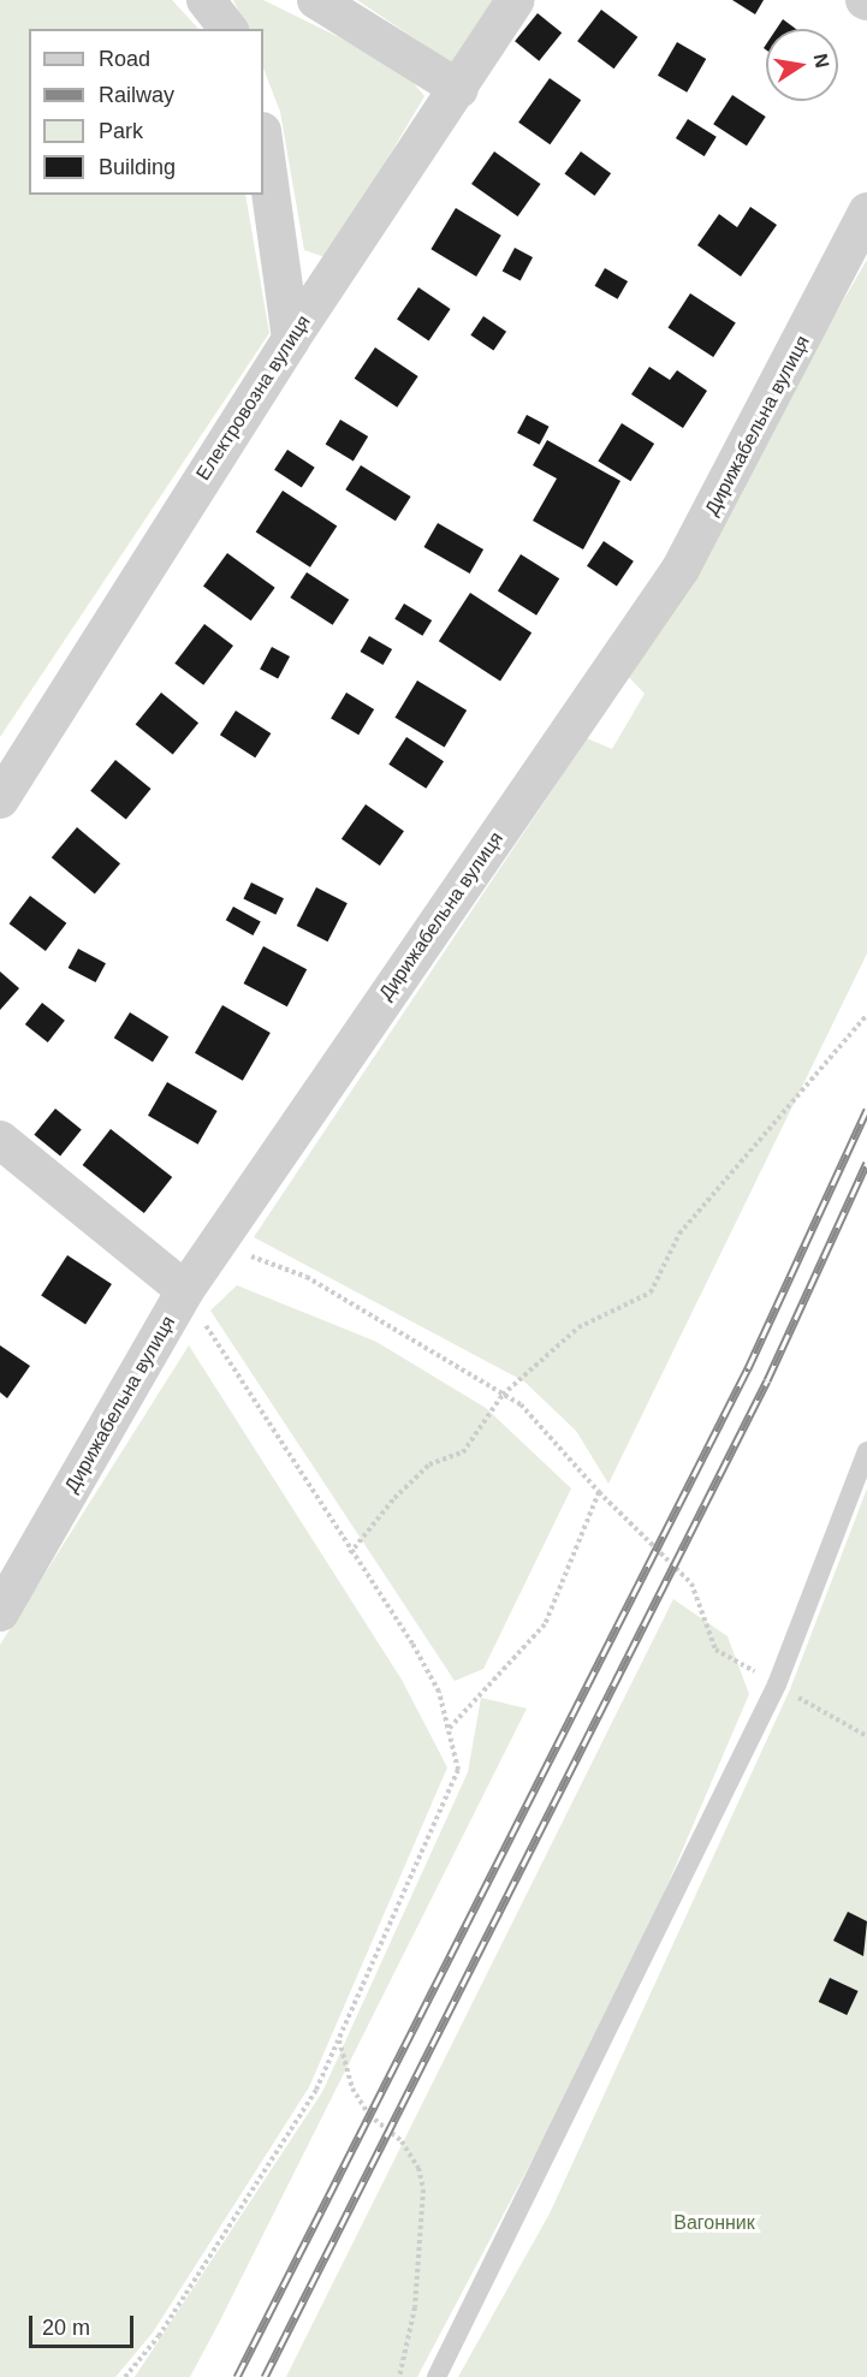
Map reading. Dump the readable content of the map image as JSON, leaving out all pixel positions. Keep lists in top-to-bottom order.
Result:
{
  "streets": {
    "street": ["Електровозна вулиця", "Дирижабельна вулиця"]
  },
  "parks": ["Вагонник"],
  "legend": [
    "Road",
    "Railway",
    "Park",
    "Building"
  ],
  "scale_bar": "20 m",
  "north": "right"
}
